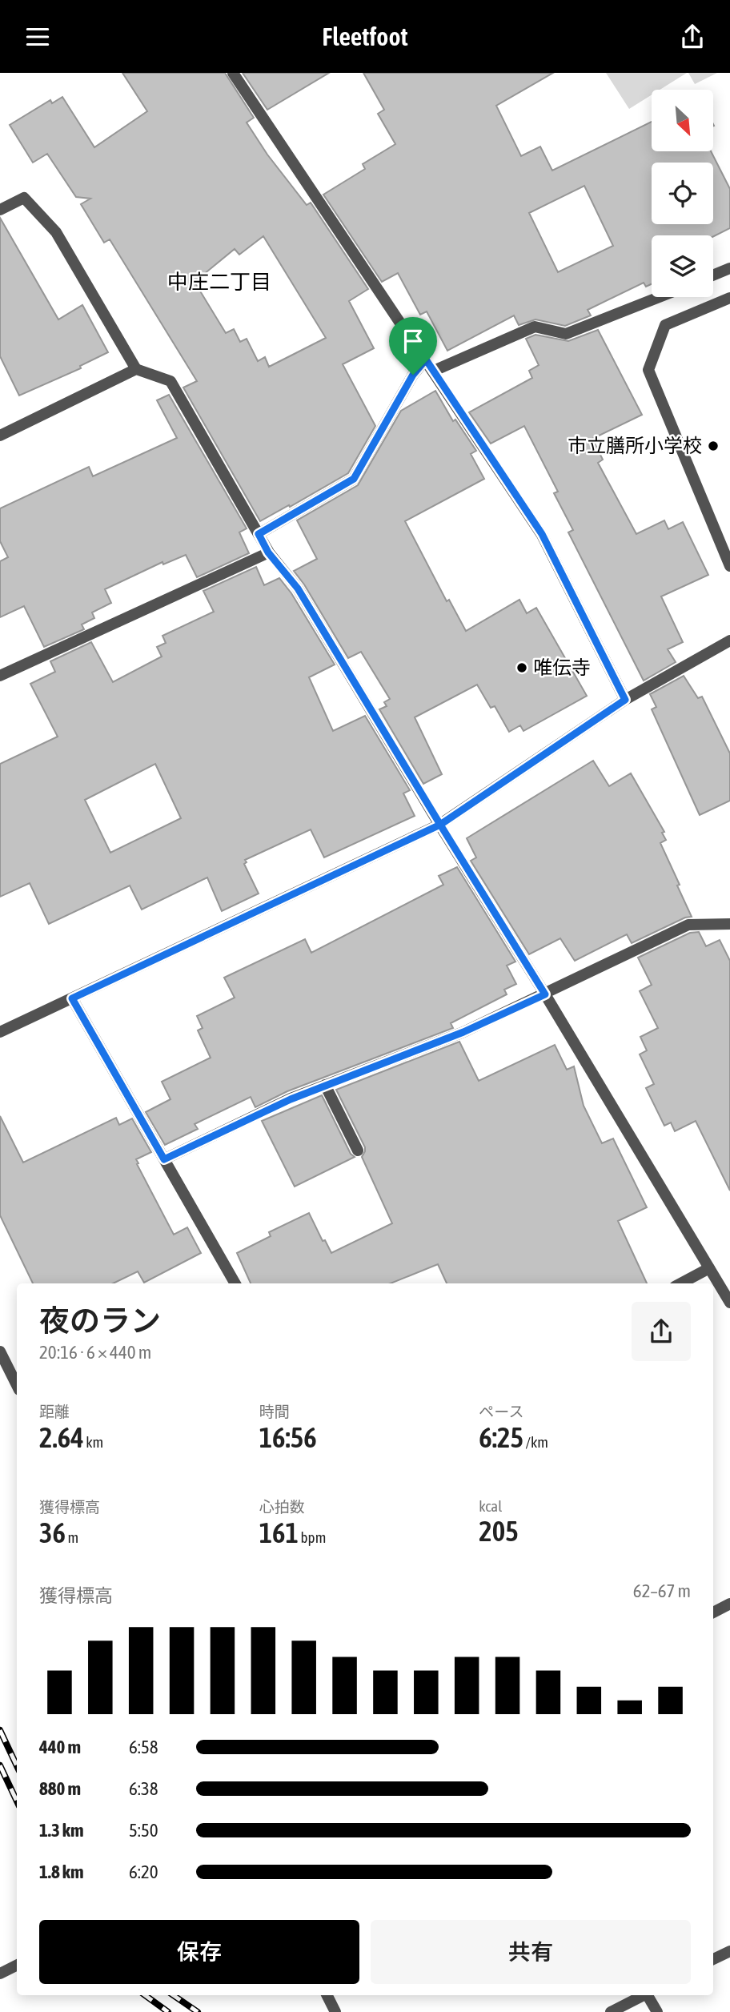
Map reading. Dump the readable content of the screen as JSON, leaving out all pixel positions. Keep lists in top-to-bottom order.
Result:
{
  "districts": ["中庄二丁目"],
  "places": ["市立膳所小学校", "唯伝寺"],
  "north": "bottom right",
  "page": {
    "header": "Fleetfoot",
    "heading": ["夜のラン", "20:16 · 6 × 440 m"],
    "stats": [
      ["距離", "2.64 km"],
      ["時間", "16:56"],
      ["ペース", "6:25 /km"],
      ["獲得標高", "36 m"],
      ["心拍数", "161 bpm"],
      ["kcal", "205"]
    ],
    "chart": ["獲得標高", "62–67 m"],
    "list": [
      {
        "name": "440 m",
        "note": "6:58"
      },
      {
        "name": "880 m",
        "note": "6:38"
      },
      {
        "name": "1.3 km",
        "note": "5:50"
      },
      {
        "name": "1.8 km",
        "note": "6:20"
      }
    ],
    "buttons": ["保存", "共有"]
  }
}
